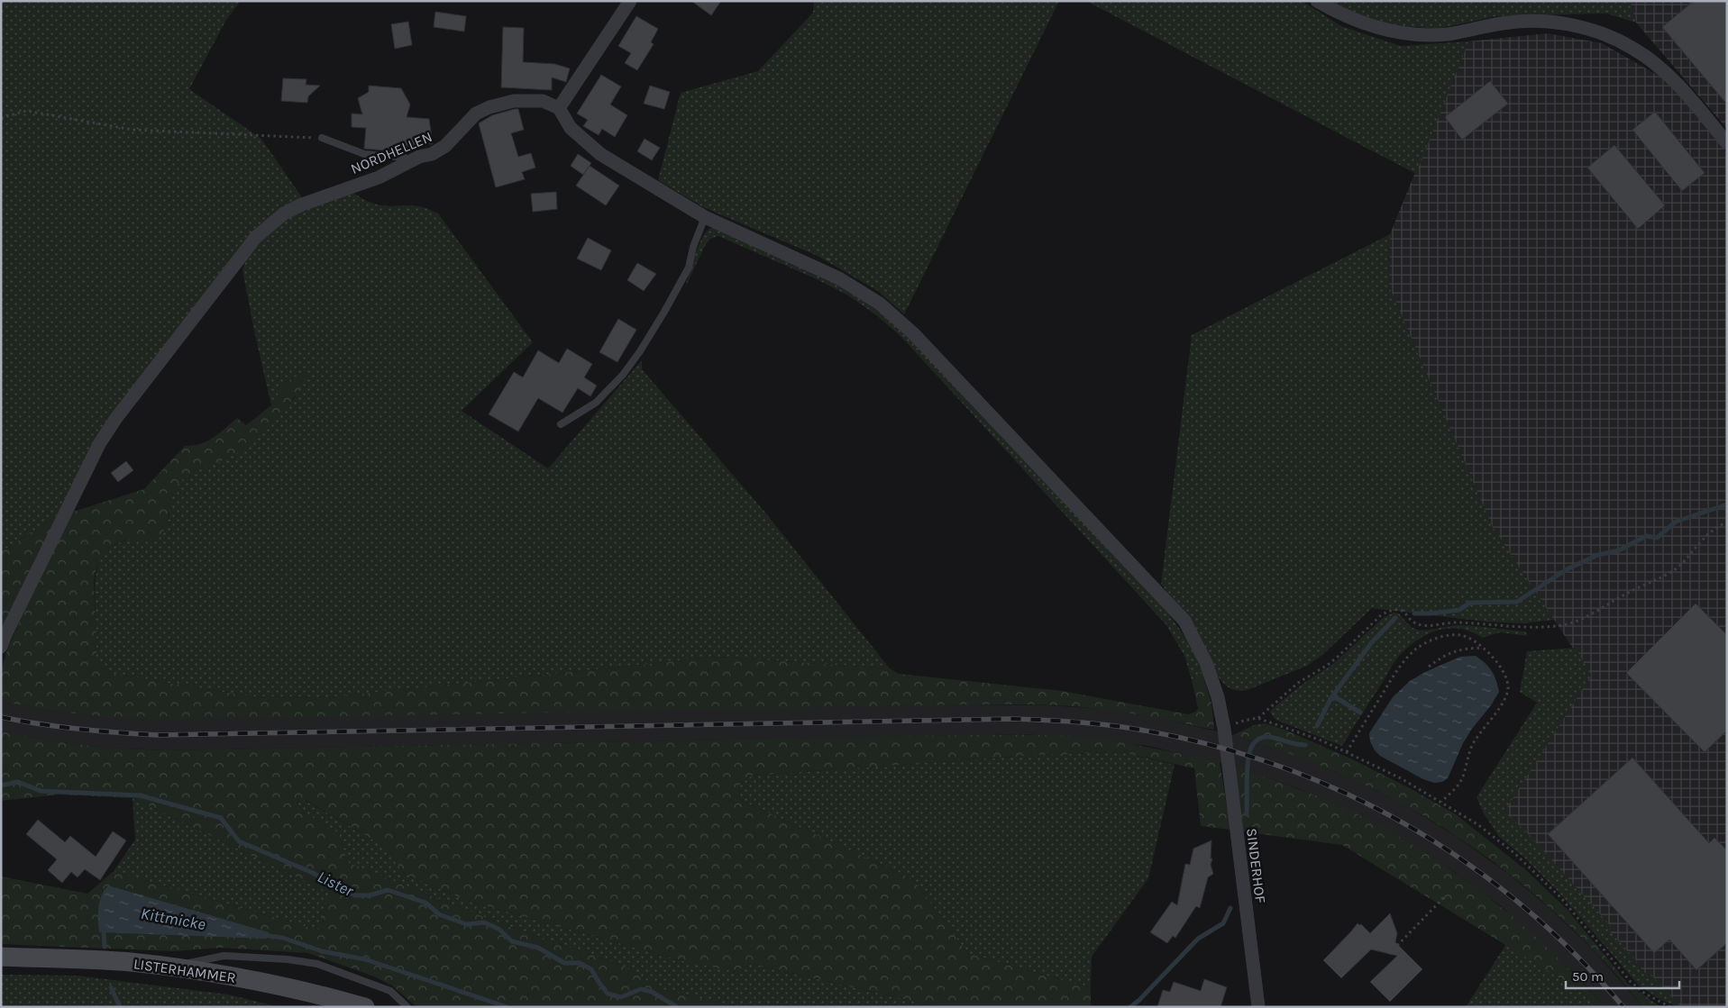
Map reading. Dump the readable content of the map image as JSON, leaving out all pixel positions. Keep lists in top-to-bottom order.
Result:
{
  "streets": {
    "main road": ["LISTERHAMMER"],
    "street": ["NORDHELLEN", "SINDERHOF"]
  },
  "water": ["Lister", "Kittmicke"],
  "scale_bar": "50 m"
}
